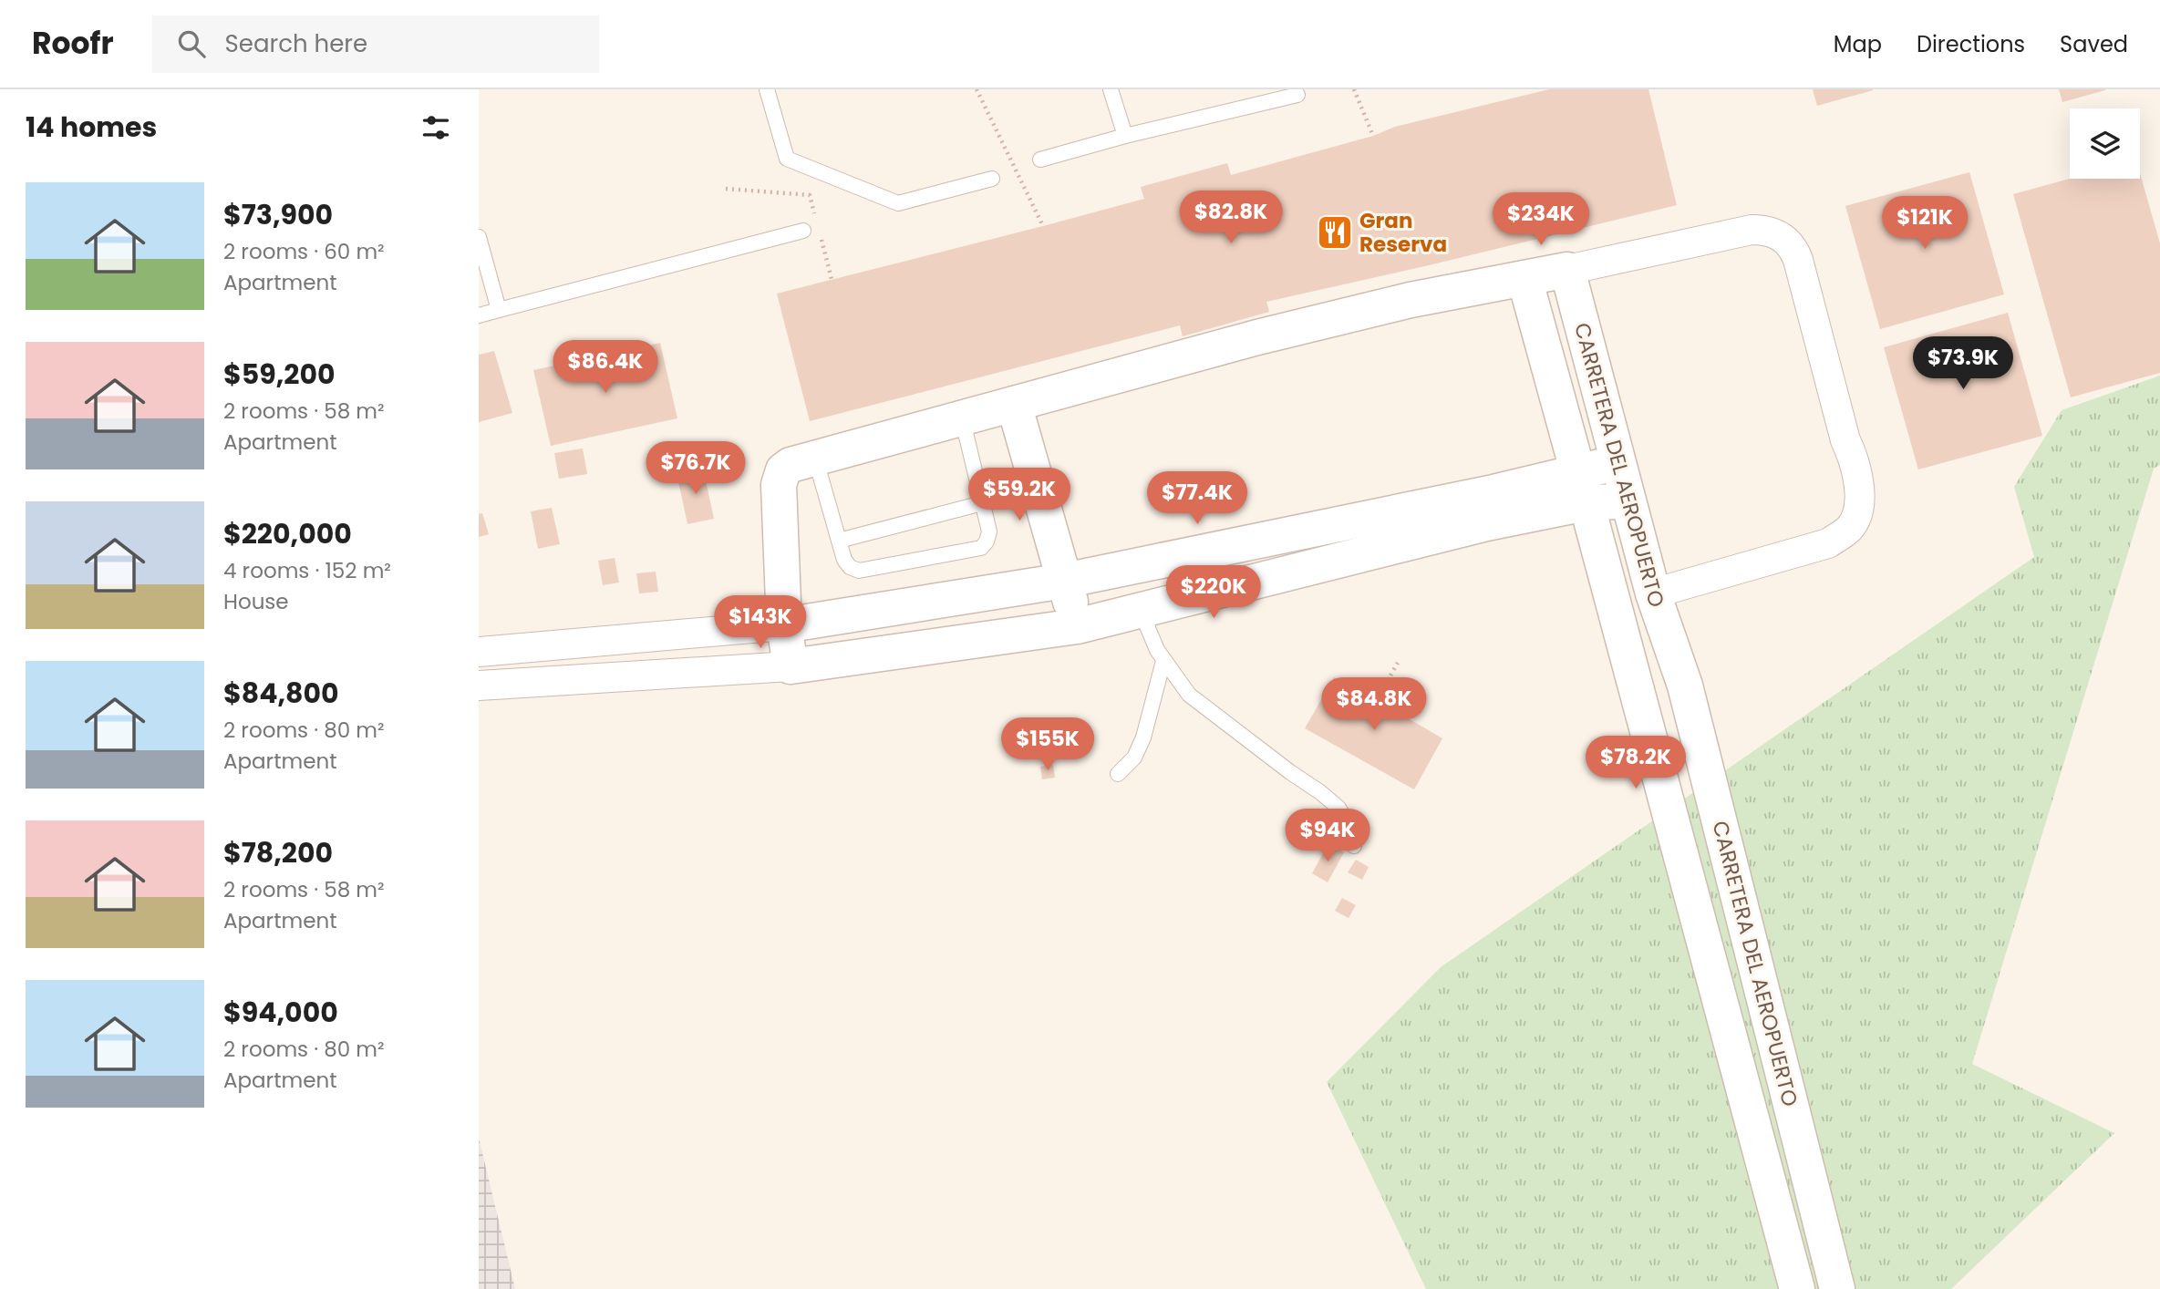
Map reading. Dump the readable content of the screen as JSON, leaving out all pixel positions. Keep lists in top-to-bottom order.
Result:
{
  "streets": {
    "street": ["CARRETERA DEL AEROPUERTO"]
  },
  "places": {
    "restaurant": ["Gran Reserva"]
  },
  "page": {
    "header": "Roofr",
    "search": "Search here",
    "nav": ["Map", "Directions", "Saved"],
    "heading": "14 homes",
    "list": [
      {
        "name": "$73,900",
        "note": "2 rooms · 60 m² · Apartment"
      },
      {
        "name": "$59,200",
        "note": "2 rooms · 58 m² · Apartment"
      },
      {
        "name": "$220,000",
        "note": "4 rooms · 152 m² · House"
      },
      {
        "name": "$84,800",
        "note": "2 rooms · 80 m² · Apartment"
      },
      {
        "name": "$78,200",
        "note": "2 rooms · 58 m² · Apartment"
      },
      {
        "name": "$94,000",
        "note": "2 rooms · 80 m² · Apartment"
      }
    ],
    "price": [
      "$82.8K",
      "$234K",
      "$121K",
      "$73.9K",
      "$86.4K",
      "$76.7K",
      "$59.2K",
      "$77.4K",
      "$220K",
      "$143K",
      "$84.8K",
      "$155K",
      "$78.2K",
      "$94K"
    ]
  }
}
